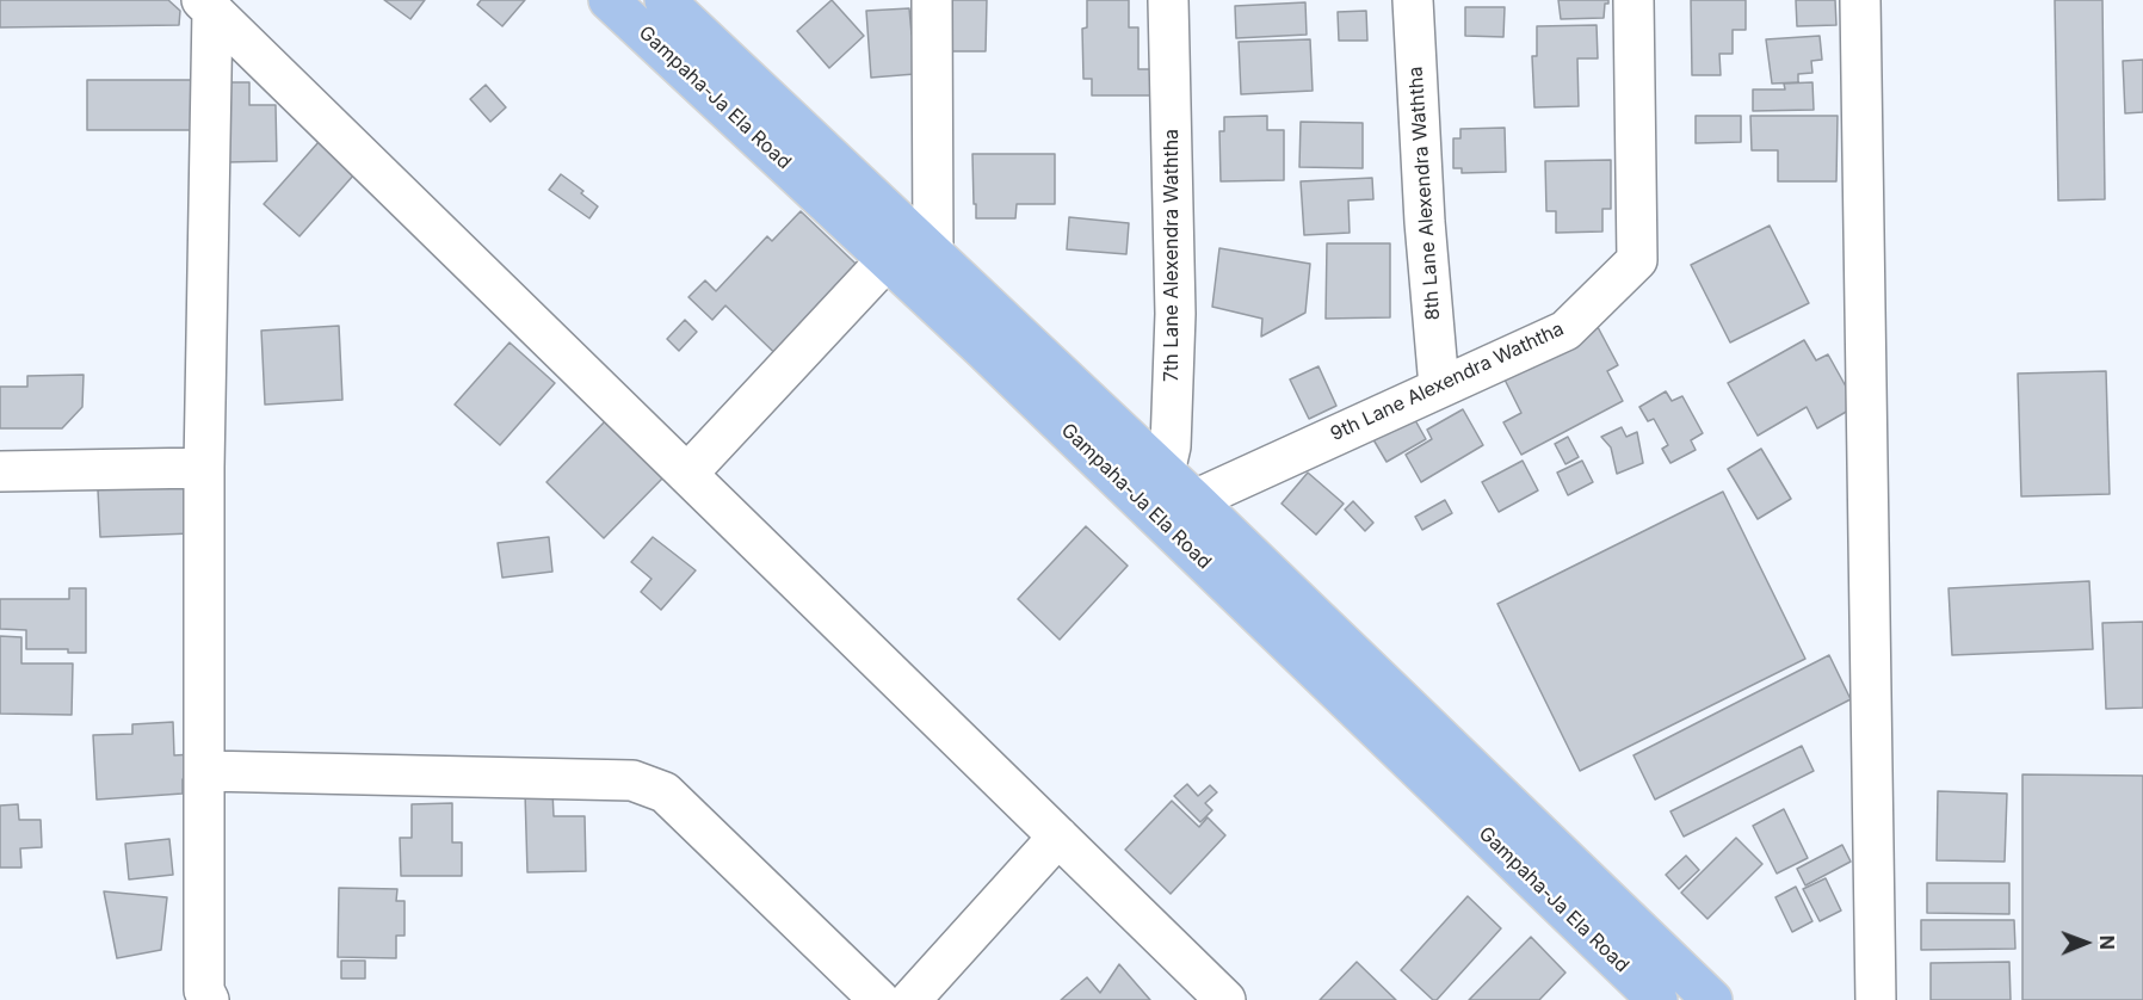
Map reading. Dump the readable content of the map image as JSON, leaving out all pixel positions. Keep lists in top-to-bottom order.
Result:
{
  "streets": {
    "highway": ["Gampaha-Ja Ela Road"],
    "street": ["8th Lane Alexendra Waththa", "7th Lane Alexendra Waththa", "9th Lane Alexendra Waththa"]
  },
  "crossings": [
    ["Gampaha-Ja Ela Road", "7th Lane Alexendra Waththa"],
    ["Gampaha-Ja Ela Road", "9th Lane Alexendra Waththa"],
    ["8th Lane Alexendra Waththa", "9th Lane Alexendra Waththa"],
    ["7th Lane Alexendra Waththa", "9th Lane Alexendra Waththa"]
  ],
  "north": "right"
}
